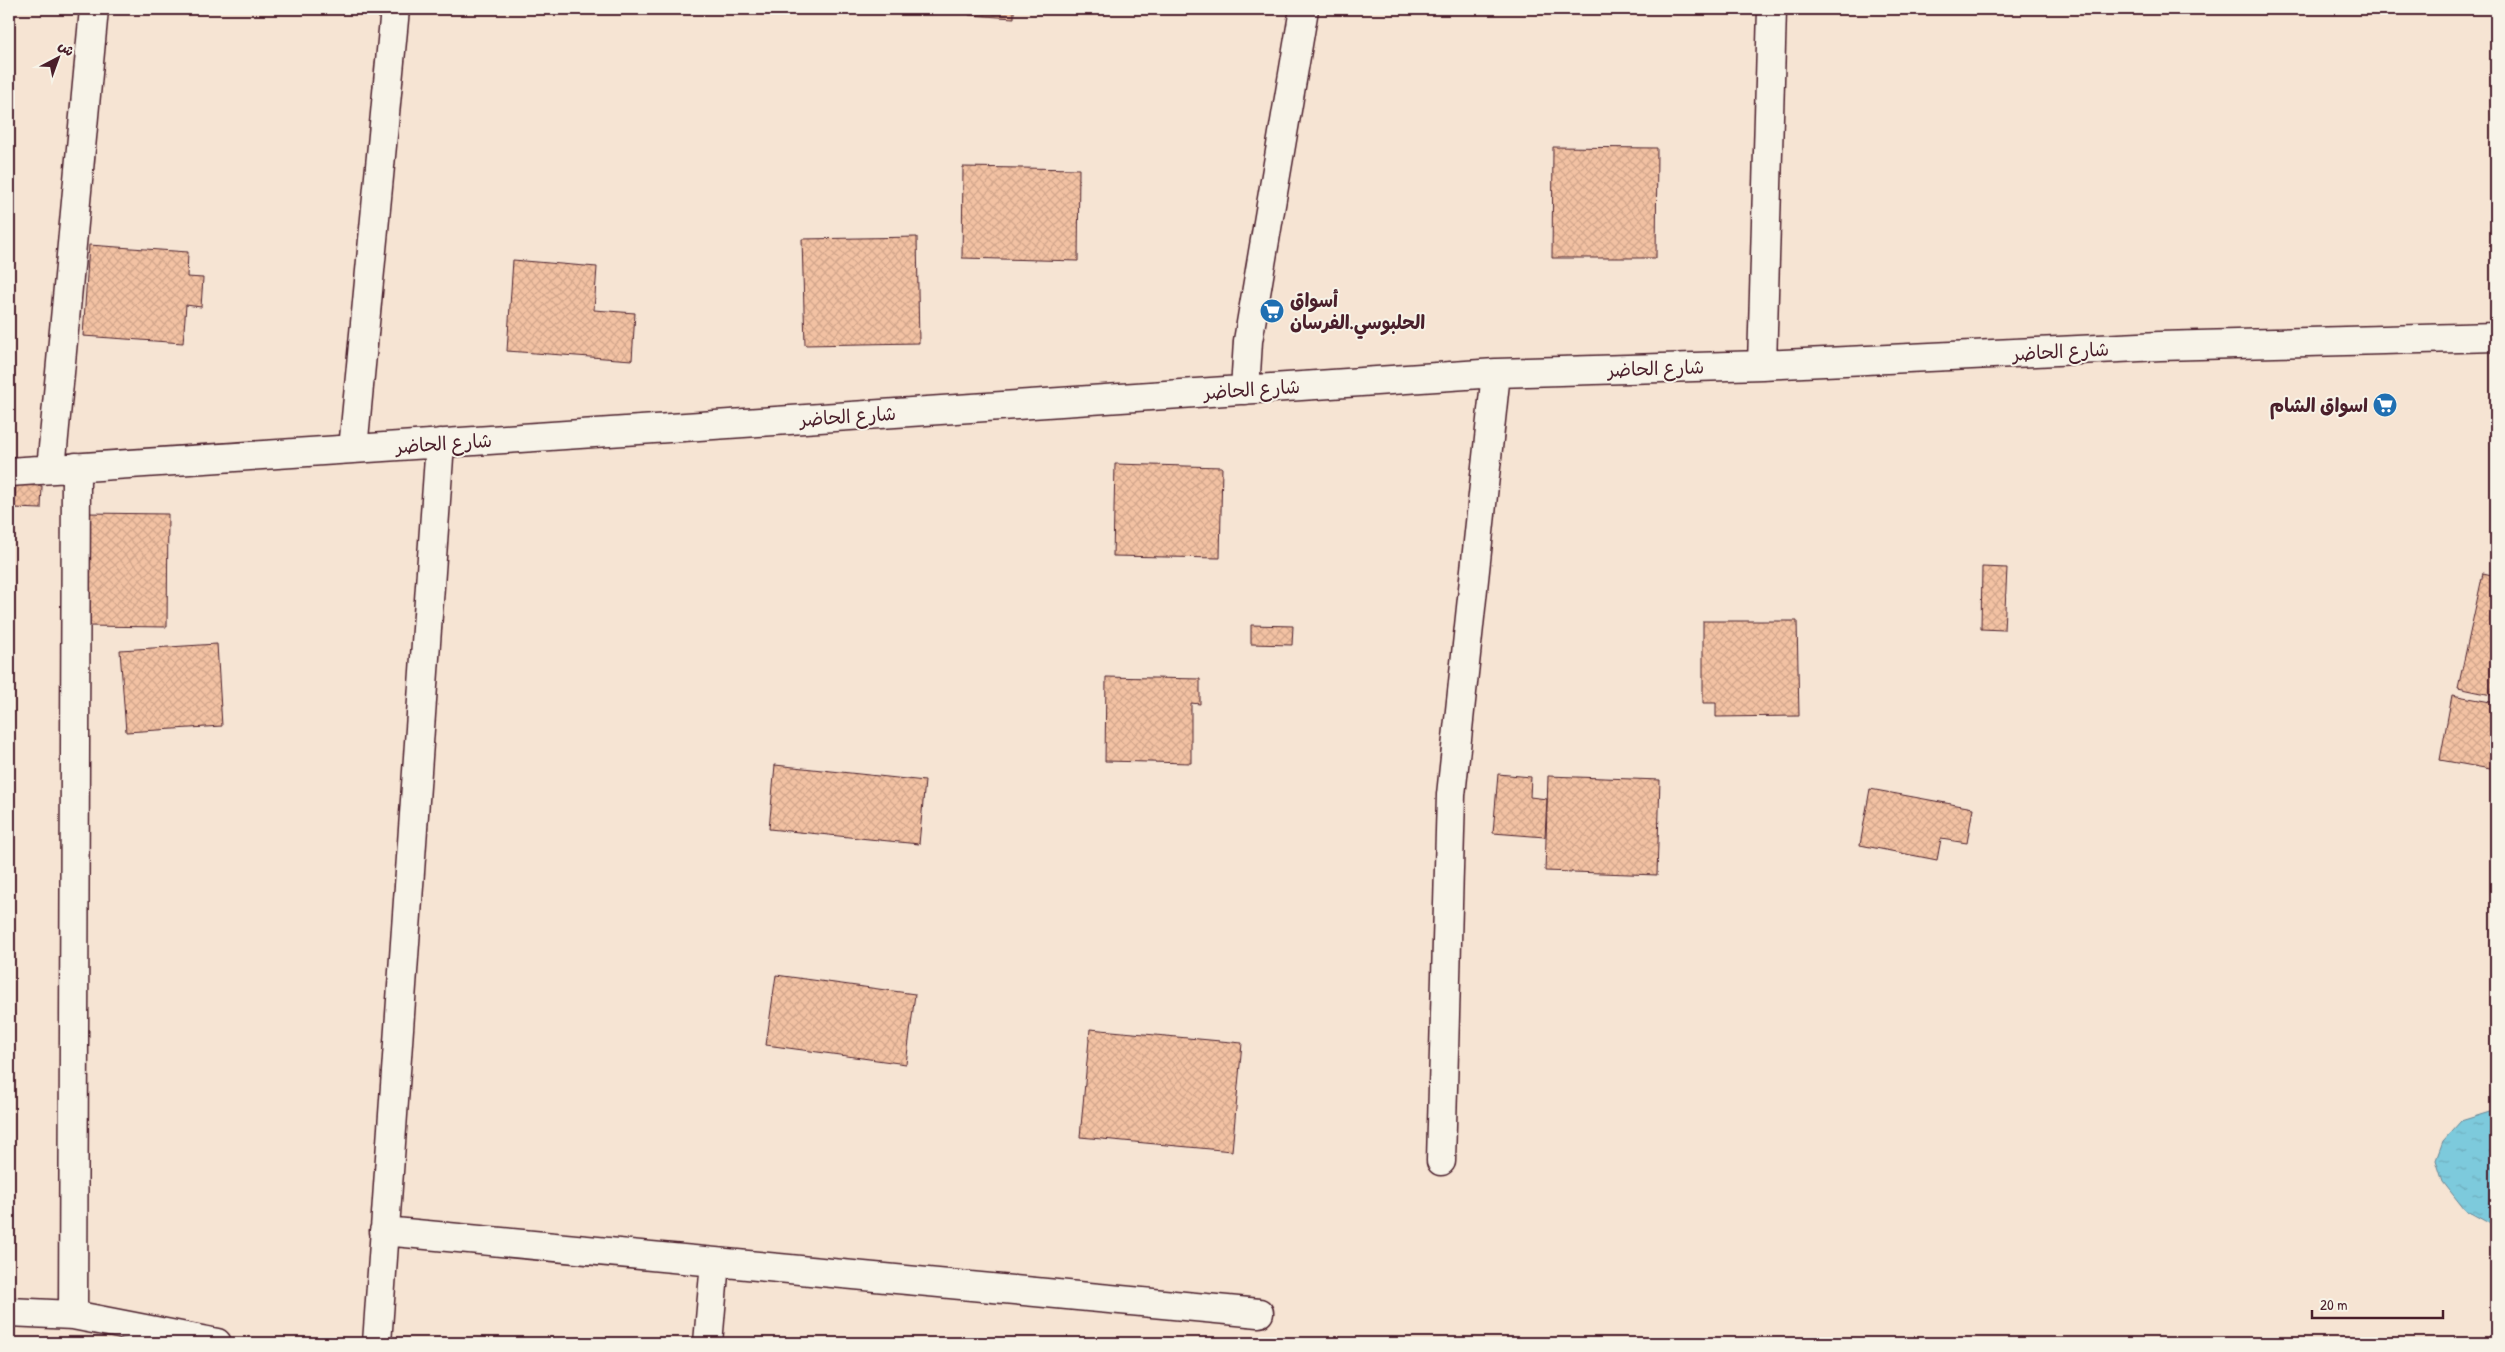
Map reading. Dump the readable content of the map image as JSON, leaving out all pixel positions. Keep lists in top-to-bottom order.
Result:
{
  "streets": {
    "street": ["شارع الحاضر"]
  },
  "places": {
    "supermarket": ["أسواق الحلبوسي.الفرسان", "اسواق الشام"]
  },
  "scale_bar": "20 m",
  "north": "top right"
}
